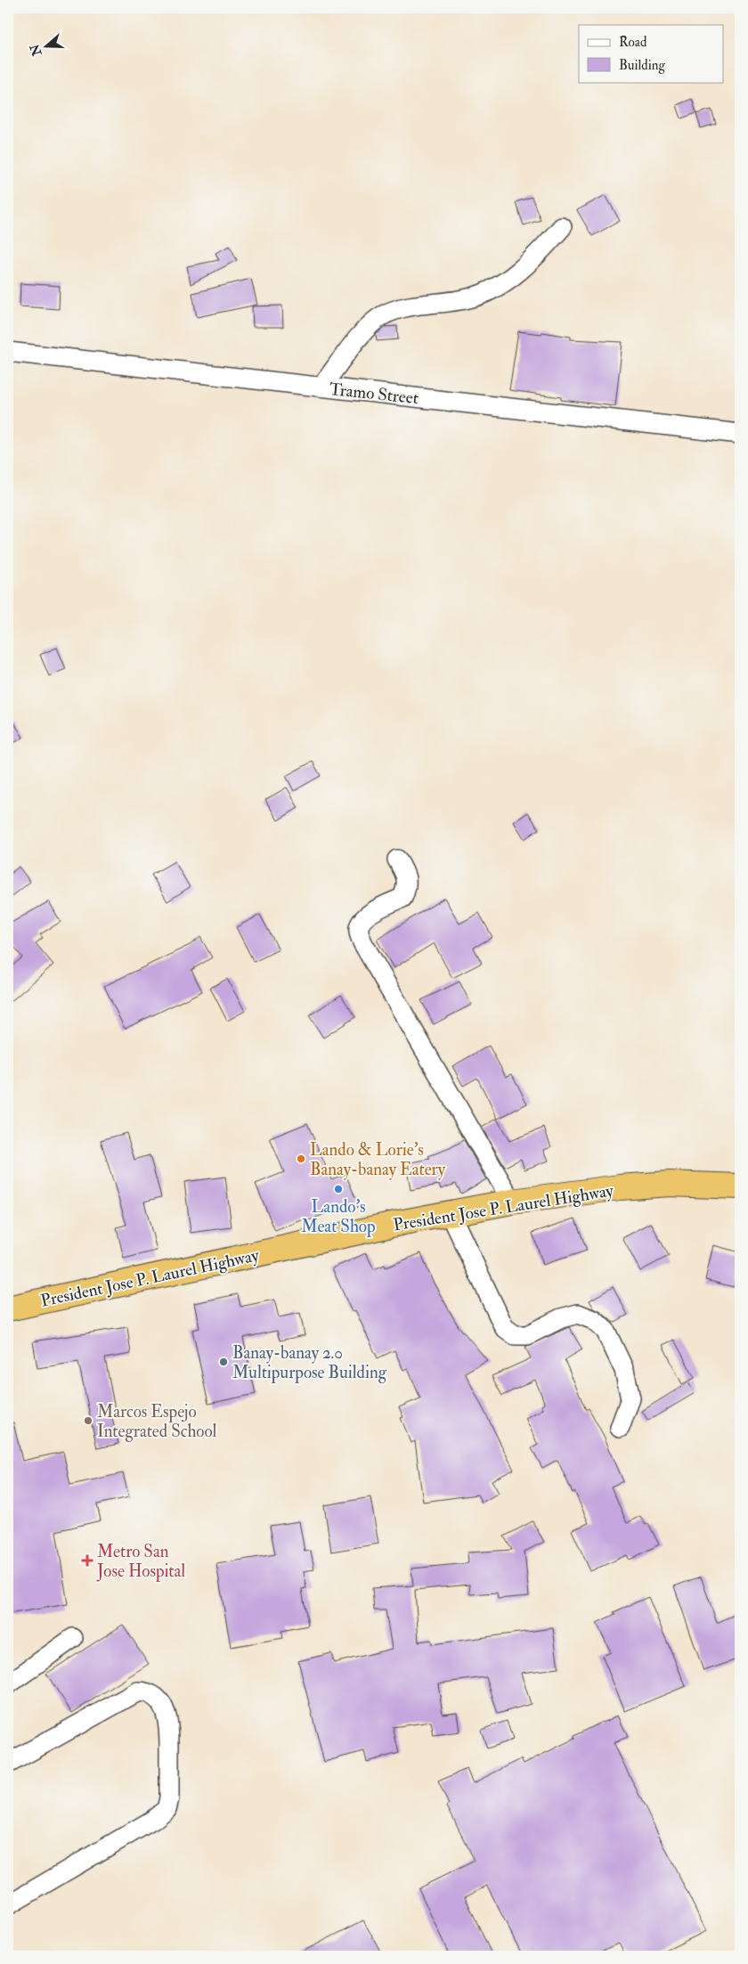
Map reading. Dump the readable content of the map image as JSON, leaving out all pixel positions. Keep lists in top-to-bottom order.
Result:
{
  "streets": {
    "highway": ["President Jose P. Laurel Highway"],
    "street": ["Tramo Street"]
  },
  "places": {
    "other": [
      "Lando & Lorie's Banay-banay Eatery",
      "Lando's Meat Shop",
      "Banay-banay 2.0 Multipurpose Building",
      "Marcos Espejo Integrated School"
    ],
    "health": ["Metro San Jose Hospital"]
  },
  "legend": ["Road", "Building"],
  "north": "left"
}
